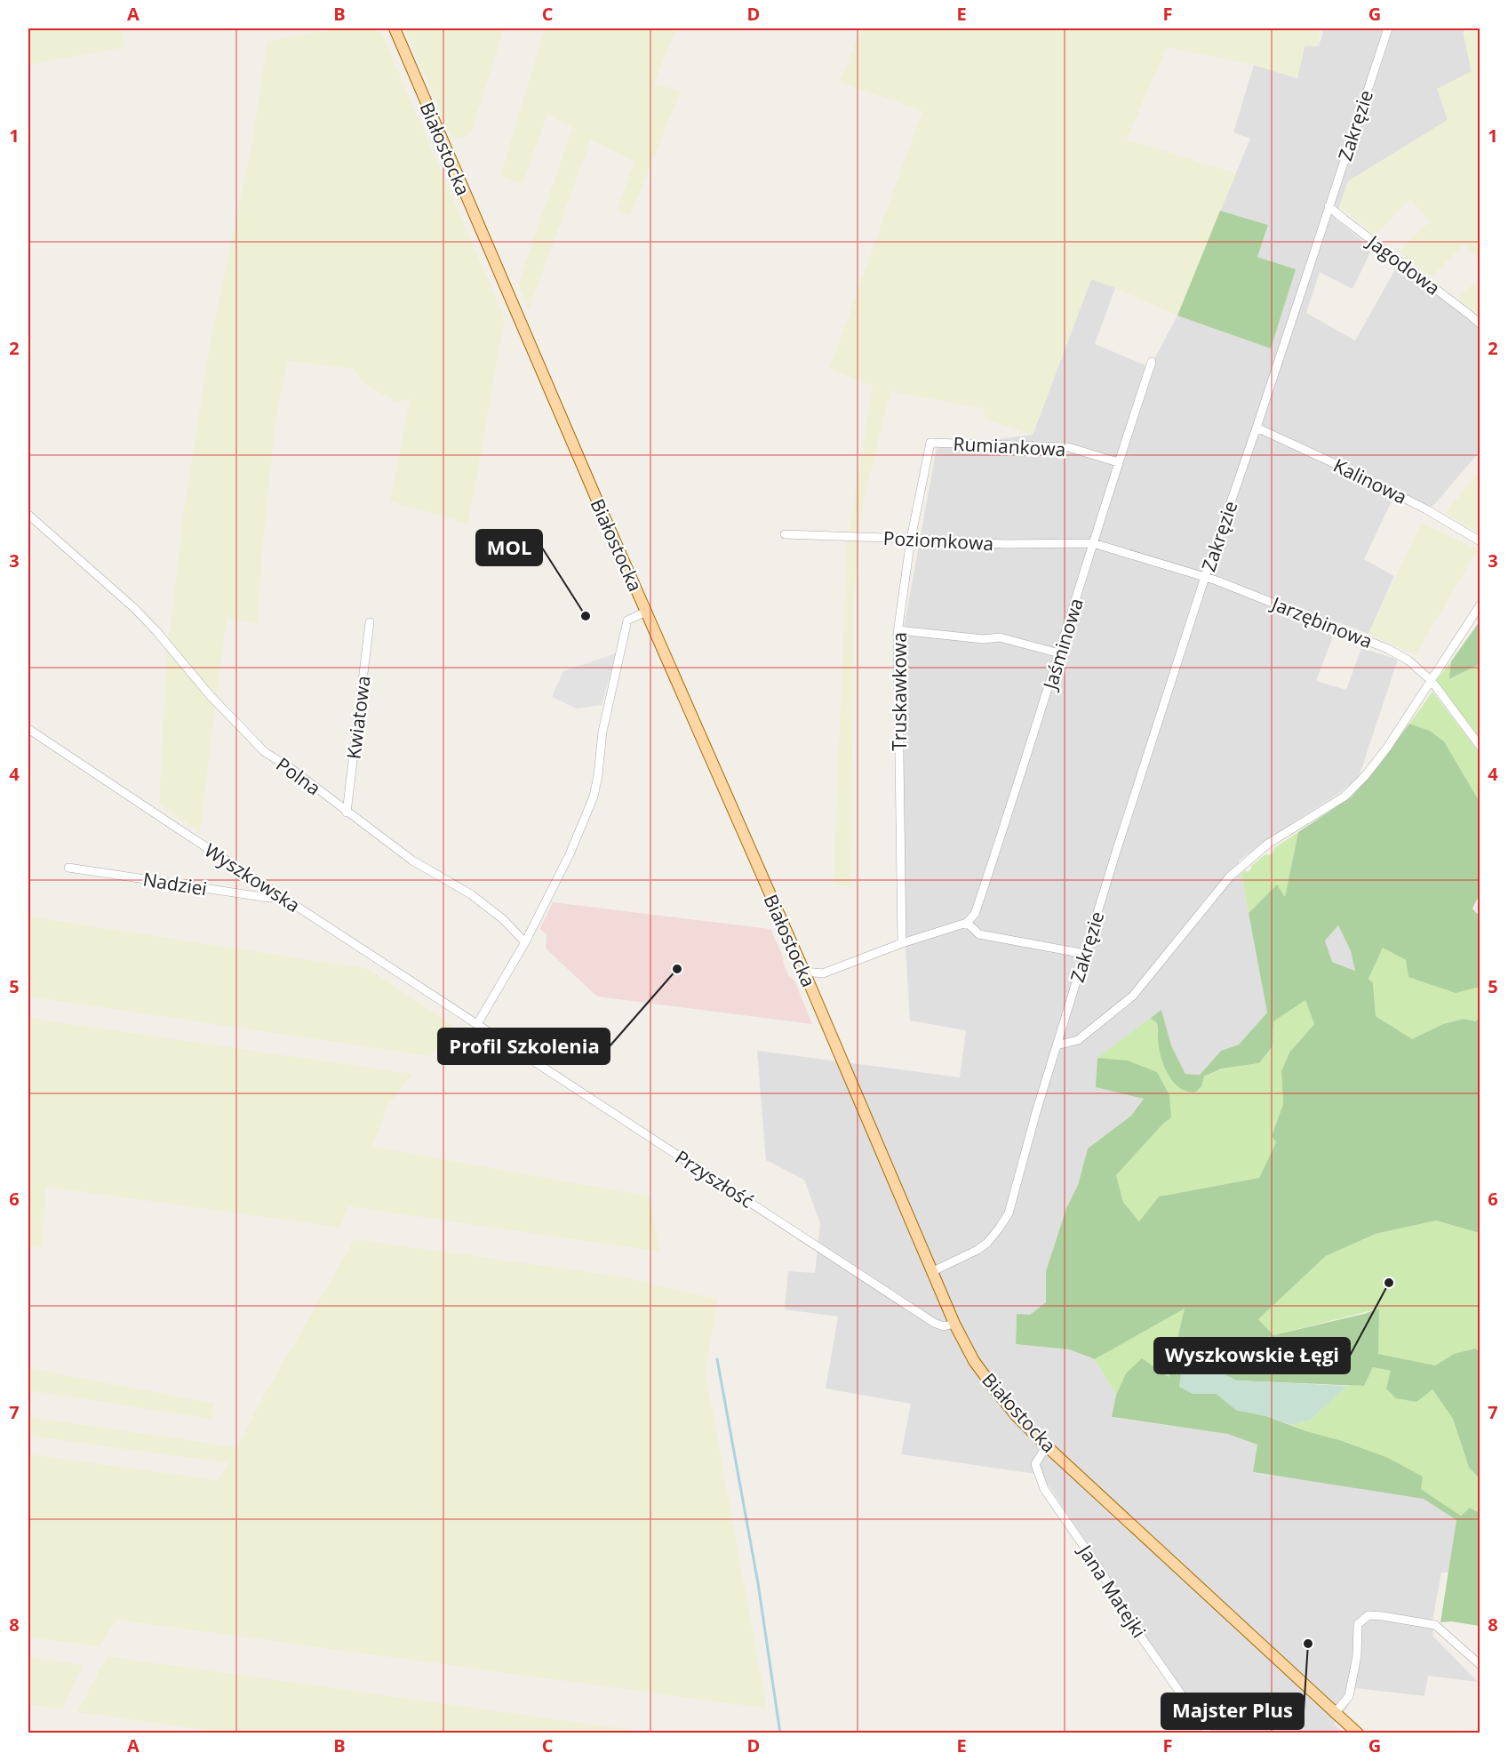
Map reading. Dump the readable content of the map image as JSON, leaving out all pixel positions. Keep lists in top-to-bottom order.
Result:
{
  "streets": {
    "main road": ["Białostocka"],
    "street": [
      "Zakręzie",
      "Jagodowa",
      "Rumiankowa",
      "Kalinowa",
      "Poziomkowa",
      "Jarzębinowa",
      "Jaśminowa",
      "Truskawkowa",
      "Kwiatowa",
      "Polna",
      "Wyszkowska",
      "Nadziei",
      "Przyszłość",
      "Jana Matejki"
    ]
  },
  "crossings": [
    ["Zakręzie", "Białostocka"],
    ["Zakręzie", "Jagodowa"],
    ["Zakręzie", "Kalinowa"],
    ["Zakręzie", "Poziomkowa"],
    ["Zakręzie", "Jarzębinowa"],
    ["Białostocka", "Przyszłość"],
    ["Białostocka", "Jana Matejki"],
    ["Rumiankowa", "Jaśminowa"],
    ["Rumiankowa", "Truskawkowa"],
    ["Poziomkowa", "Jarzębinowa"],
    ["Poziomkowa", "Jaśminowa"],
    ["Poziomkowa", "Truskawkowa"],
    ["Kwiatowa", "Polna"],
    ["Wyszkowska", "Nadziei"],
    ["Wyszkowska", "Przyszłość"]
  ],
  "places": [
    "MOL",
    "Profil Szkolenia",
    "Wyszkowskie Łęgi",
    "Majster Plus"
  ],
  "grid": {
    "columns": [
      "A",
      "B",
      "C",
      "D",
      "E",
      "F",
      "G"
    ],
    "rows": [
      "1",
      "2",
      "3",
      "4",
      "5",
      "6",
      "7",
      "8"
    ]
  }
}
